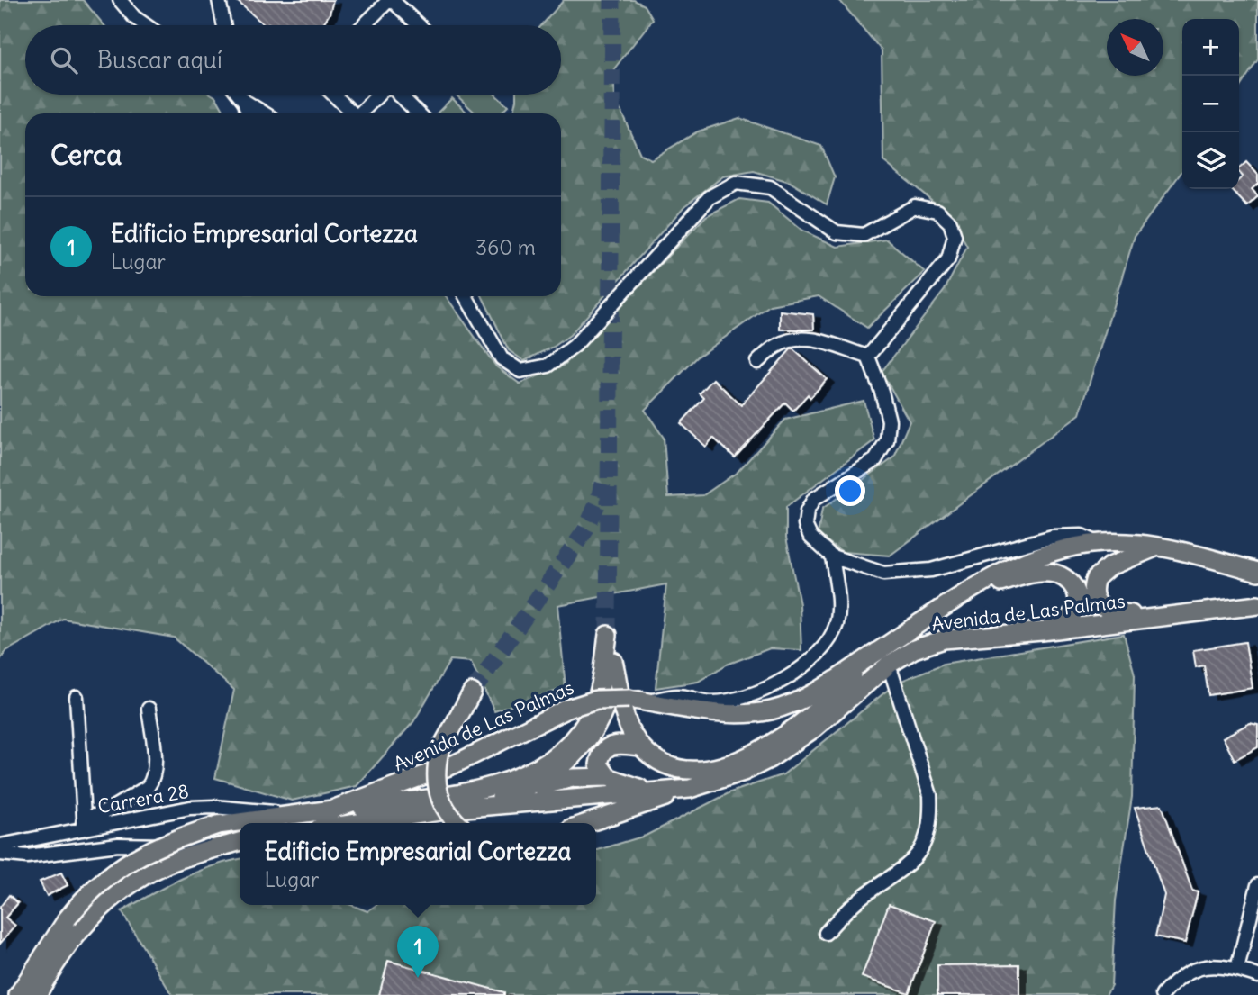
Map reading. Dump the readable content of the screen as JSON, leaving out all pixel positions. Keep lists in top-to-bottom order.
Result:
{
  "streets": {
    "main road": ["Avenida de Las Palmas"],
    "street": ["Carrera 28"]
  },
  "crossings": [
    ["Avenida de Las Palmas", "Carrera 28"]
  ],
  "north": "top left",
  "page": {
    "map_buttons": ["+", "−"],
    "search": "Buscar aquí",
    "heading": "Cerca",
    "list": [
      {
        "mark": "1",
        "name": "Edificio Empresarial Cortezza",
        "note": "Lugar",
        "value": "360 m"
      }
    ],
    "popup": ["Edificio Empresarial Cortezza", "Lugar"],
    "pins": "1"
  }
}
